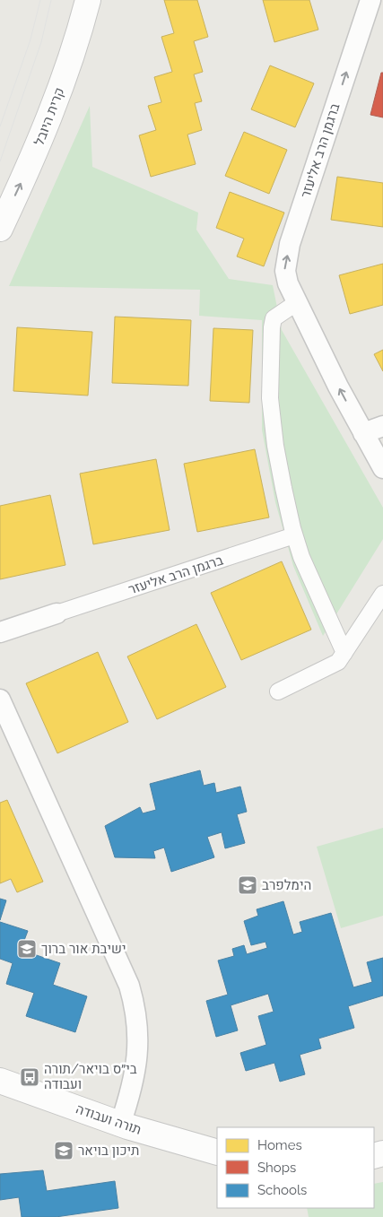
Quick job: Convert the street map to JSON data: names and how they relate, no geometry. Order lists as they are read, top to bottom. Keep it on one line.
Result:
{"streets":{"main road":["קרית היובל","תורה ועבודה"],"street":["ברגמן הרב אליעזר"]},"one_way":["קרית היובל"],"places":{"school or university":["הימלפרב","ישיבת אור ברוך","תיכון בויאר"],"bus stop":["בי״ס בויאר/תורה ועבודה"]},"legend":["Homes","Shops","Schools"]}
